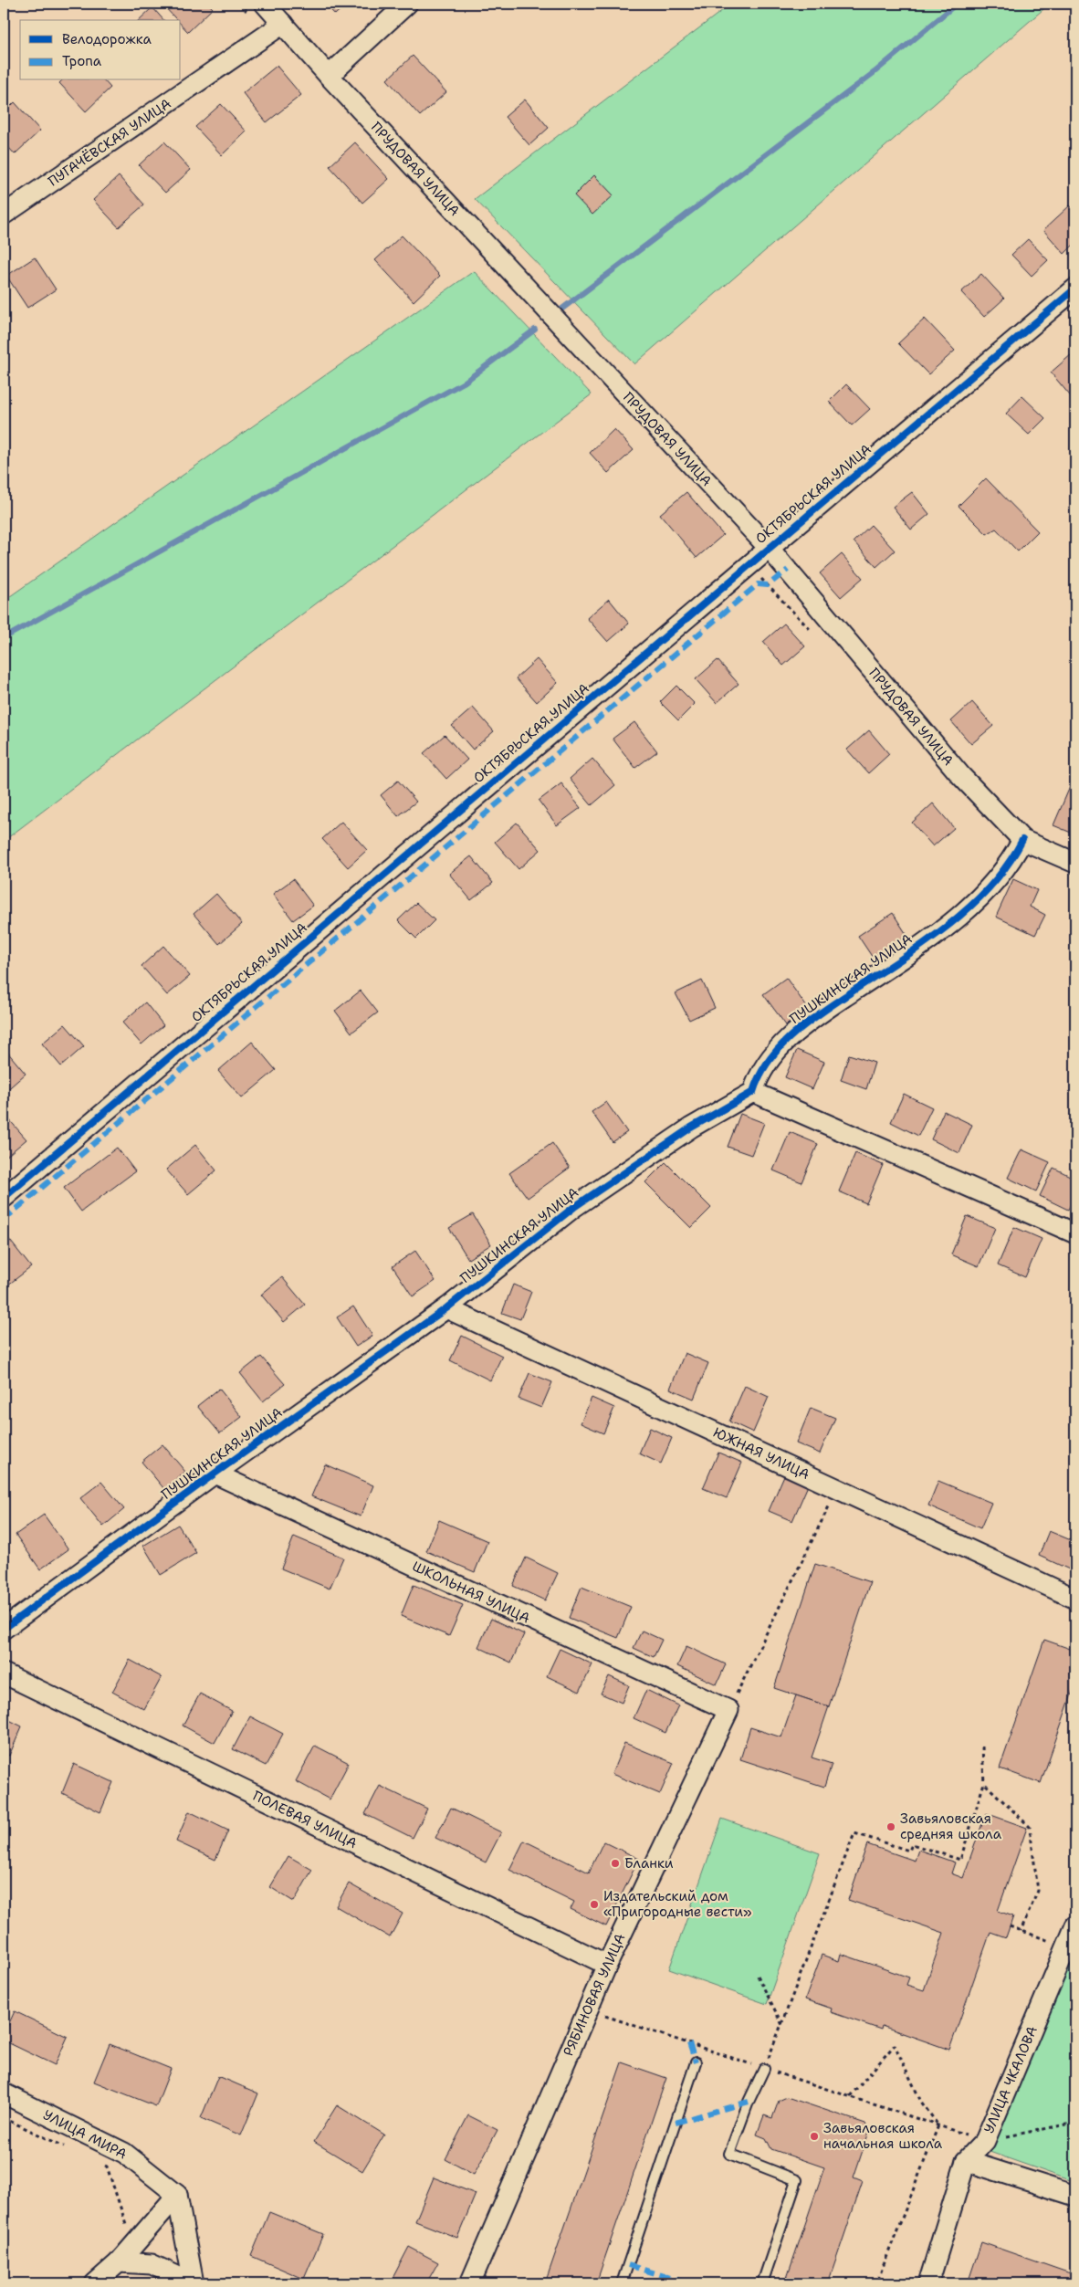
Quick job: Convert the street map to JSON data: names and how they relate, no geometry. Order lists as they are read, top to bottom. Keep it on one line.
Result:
{"streets":{"street":["ПУГАЧЁВСКАЯ УЛИЦА","ПРУДОВАЯ УЛИЦА","ОКТЯБРЬСКАЯ УЛИЦА","ПУШКИНСКАЯ УЛИЦА","ЮЖНАЯ УЛИЦА","ШКОЛЬНАЯ УЛИЦА","ПОЛЕВАЯ УЛИЦА","РЯБИНОВАЯ УЛИЦА","УЛИЦА ЧКАЛОВА","УЛИЦА МИРА"]},"crossings":[["ПУГАЧЁВСКАЯ УЛИЦА","ПРУДОВАЯ УЛИЦА"],["ПРУДОВАЯ УЛИЦА","ОКТЯБРЬСКАЯ УЛИЦА"],["ПРУДОВАЯ УЛИЦА","ПУШКИНСКАЯ УЛИЦА"],["ПУШКИНСКАЯ УЛИЦА","ЮЖНАЯ УЛИЦА"],["ПУШКИНСКАЯ УЛИЦА","ШКОЛЬНАЯ УЛИЦА"],["ШКОЛЬНАЯ УЛИЦА","РЯБИНОВАЯ УЛИЦА"],["ПОЛЕВАЯ УЛИЦА","РЯБИНОВАЯ УЛИЦА"]],"places":["Завьяловская средняя школа","Бланки","Издательский дом «Пригородные вести»","Завьяловская начальная школа"],"legend":["Велодорожка","Тропа"]}
